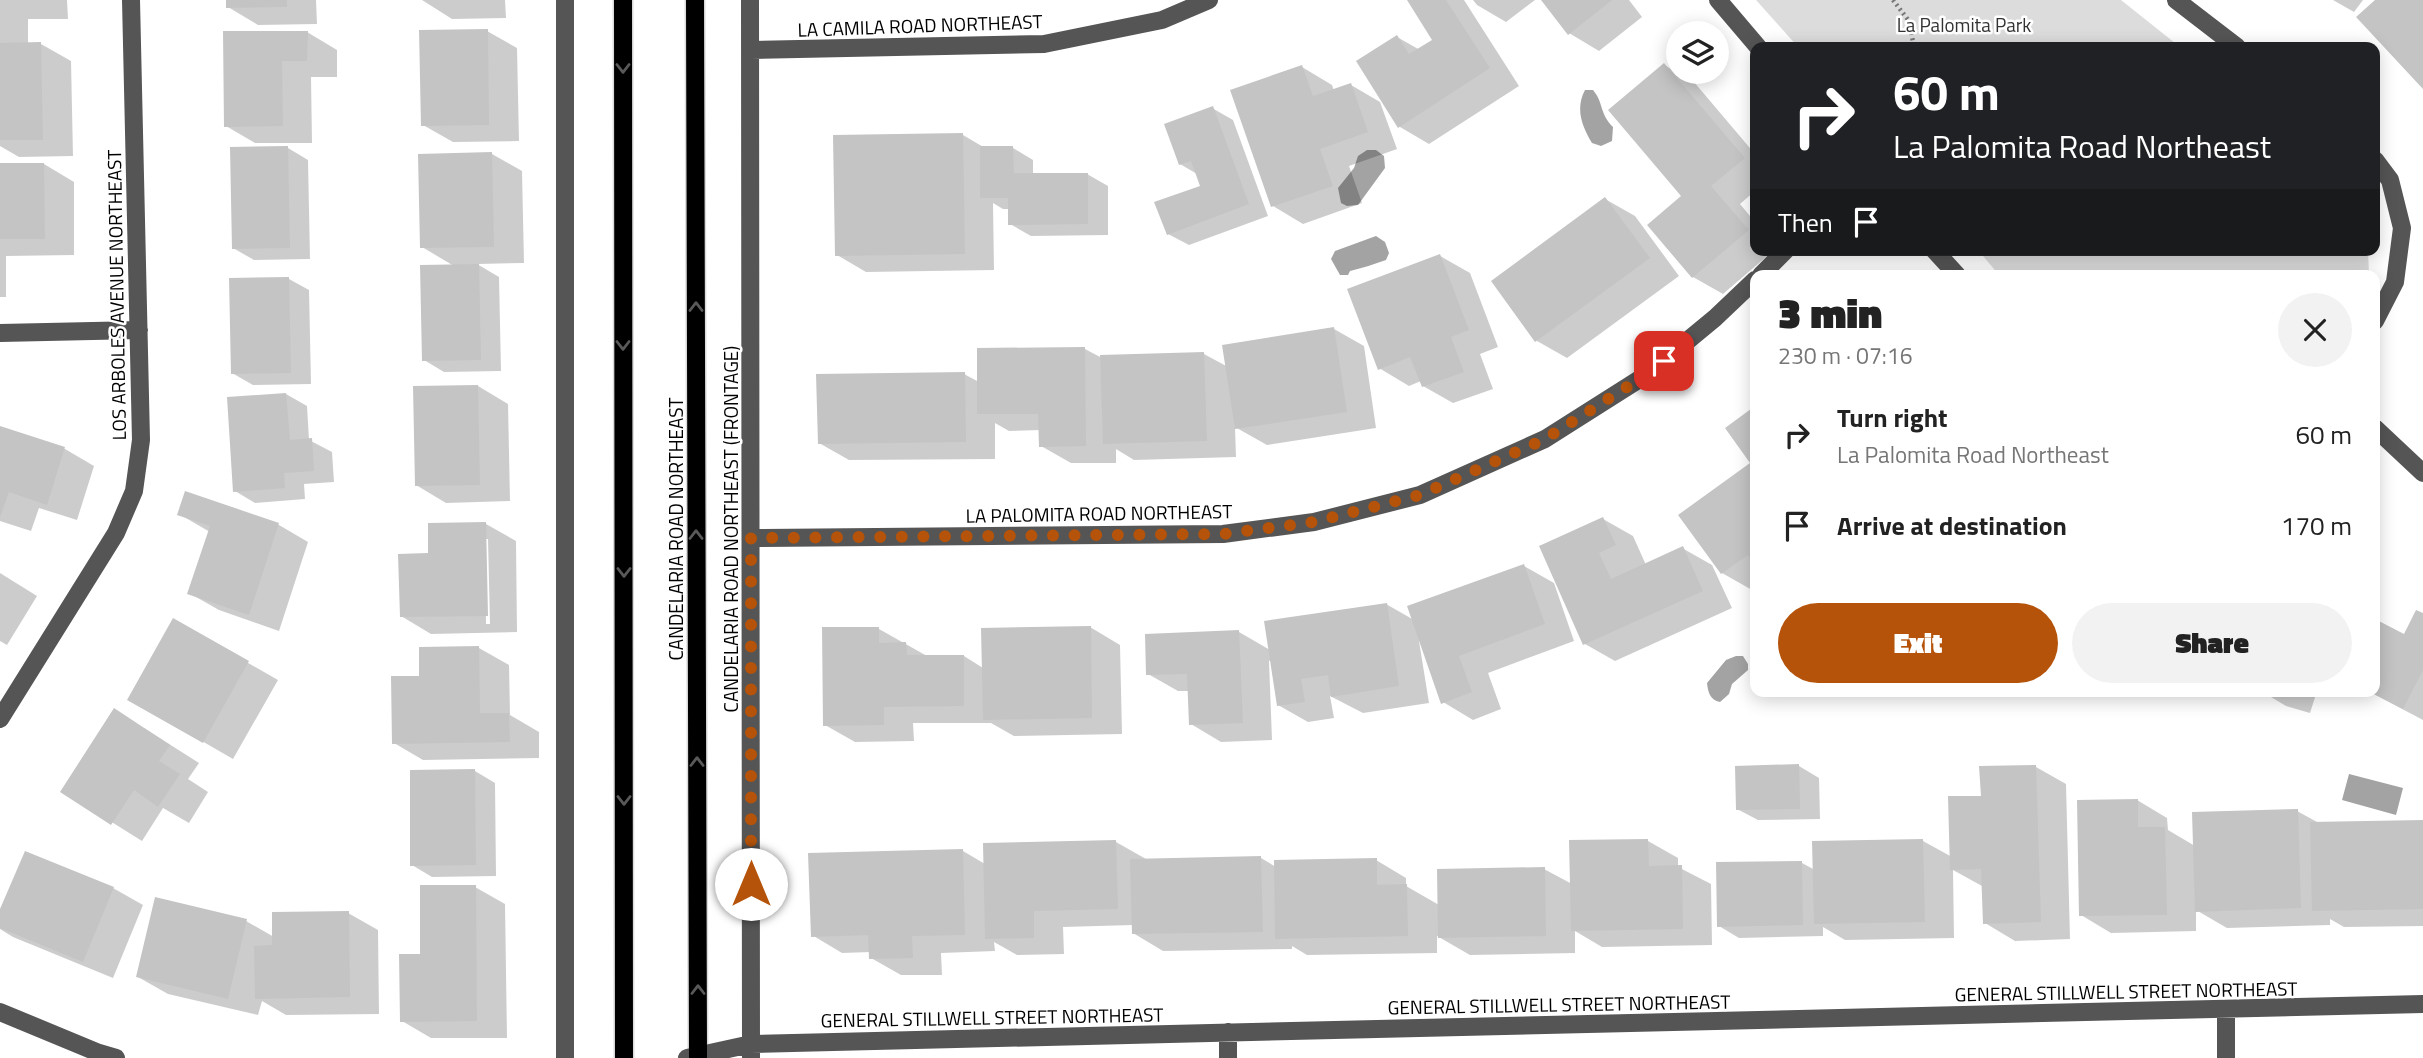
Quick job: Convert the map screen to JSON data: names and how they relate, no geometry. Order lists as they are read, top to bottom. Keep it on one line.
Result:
{"streets":{"main road":["CANDELARIA ROAD NORTHEAST"],"street":["LA CAMILA ROAD NORTHEAST","LOS ARBOLES AVENUE NORTHEAST","LA PALOMITA ROAD NORTHEAST","CANDELARIA ROAD NORTHEAST (FRONTAGE)","GENERAL STILLWELL STREET NORTHEAST"]},"crossings":[["LA CAMILA ROAD NORTHEAST","CANDELARIA ROAD NORTHEAST (FRONTAGE)"],["LA PALOMITA ROAD NORTHEAST","CANDELARIA ROAD NORTHEAST (FRONTAGE)"],["CANDELARIA ROAD NORTHEAST","GENERAL STILLWELL STREET NORTHEAST"],["CANDELARIA ROAD NORTHEAST (FRONTAGE)","GENERAL STILLWELL STREET NORTHEAST"]],"parks":["La Palomita Park"],"page":{"turn":["60 m","La Palomita Road Northeast"],"then":"Then","heading":["3 min","230 m · 07:16"],"list":[{"name":"Turn right","note":"La Palomita Road Northeast","value":"60 m"},{"name":"Arrive at destination","value":"170 m"}],"buttons":["Exit","Share"]}}
